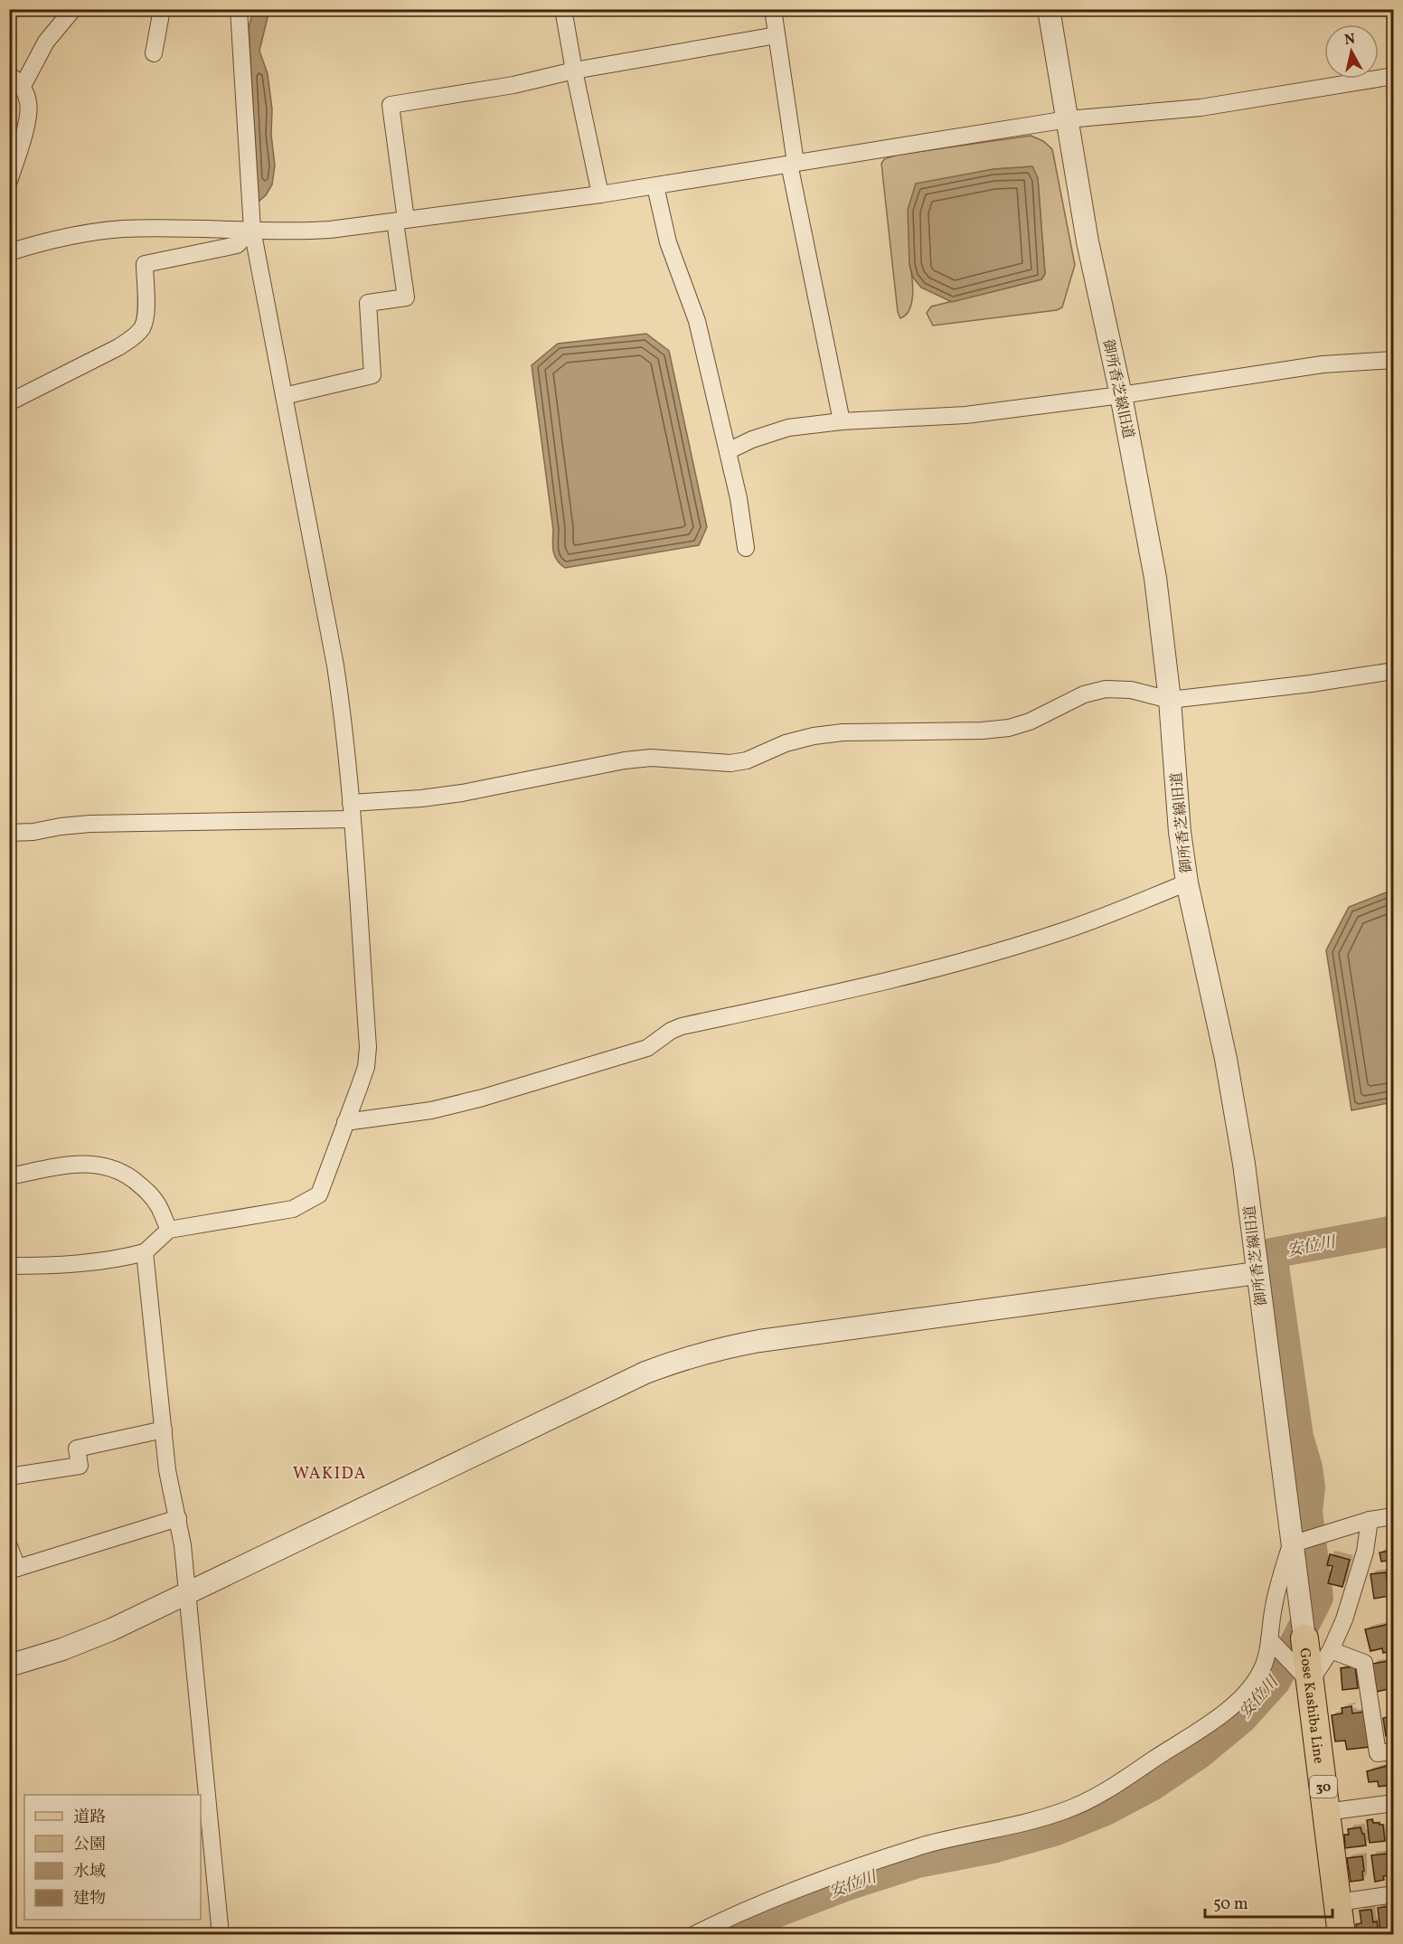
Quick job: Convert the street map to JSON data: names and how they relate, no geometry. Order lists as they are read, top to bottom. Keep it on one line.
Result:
{"streets":{"main road":["Gose Kashiba Line","30"],"street":["御所香芝線旧道"]},"crossings":[["御所香芝線旧道","Gose Kashiba Line"]],"districts":["WAKIDA"],"water":["安位川"],"legend":["道路","公園","水域","建物"],"scale_bar":"50 m","north":"top"}
